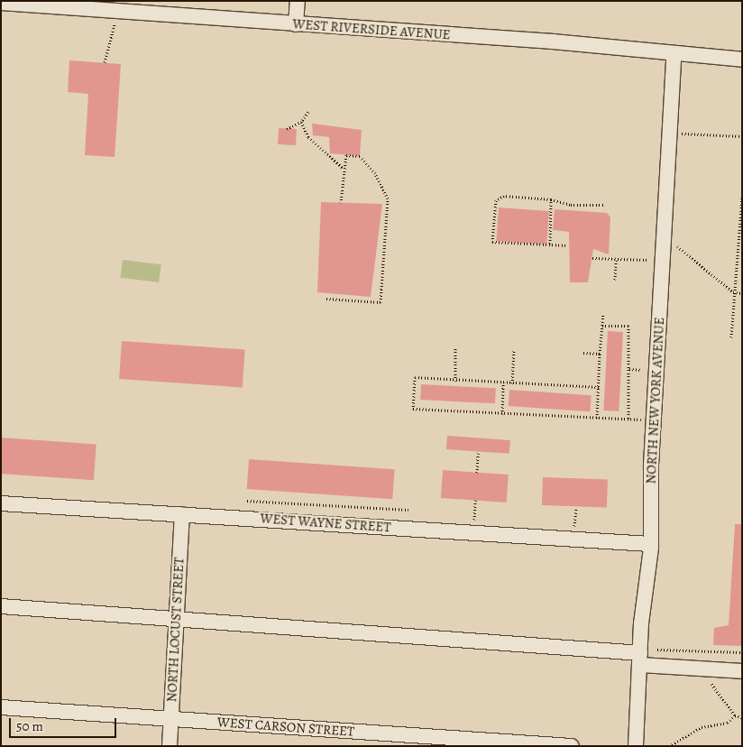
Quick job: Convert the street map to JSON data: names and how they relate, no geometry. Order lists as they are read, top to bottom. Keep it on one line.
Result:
{"streets":{"street":["WEST RIVERSIDE AVENUE","NORTH NEW YORK AVENUE","WEST WAYNE STREET","NORTH LOCUST STREET","WEST CARSON STREET"]},"crossings":[["WEST RIVERSIDE AVENUE","NORTH NEW YORK AVENUE"],["NORTH NEW YORK AVENUE","WEST WAYNE STREET"],["WEST WAYNE STREET","NORTH LOCUST STREET"],["NORTH LOCUST STREET","WEST CARSON STREET"]],"scale_bar":"50 m"}
